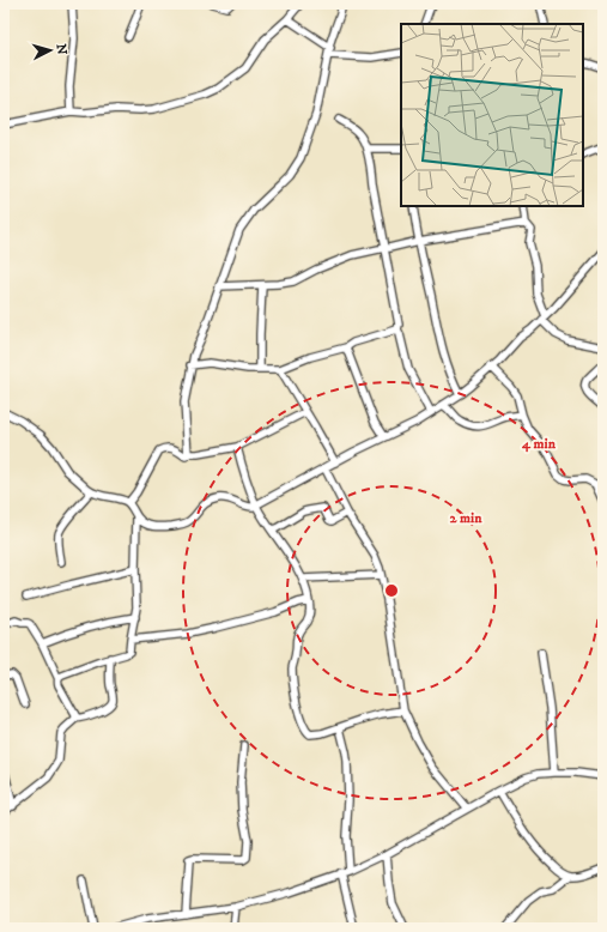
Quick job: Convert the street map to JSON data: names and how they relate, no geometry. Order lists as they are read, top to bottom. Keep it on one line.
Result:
{"north":"right","rings":["4 min","2 min"]}
